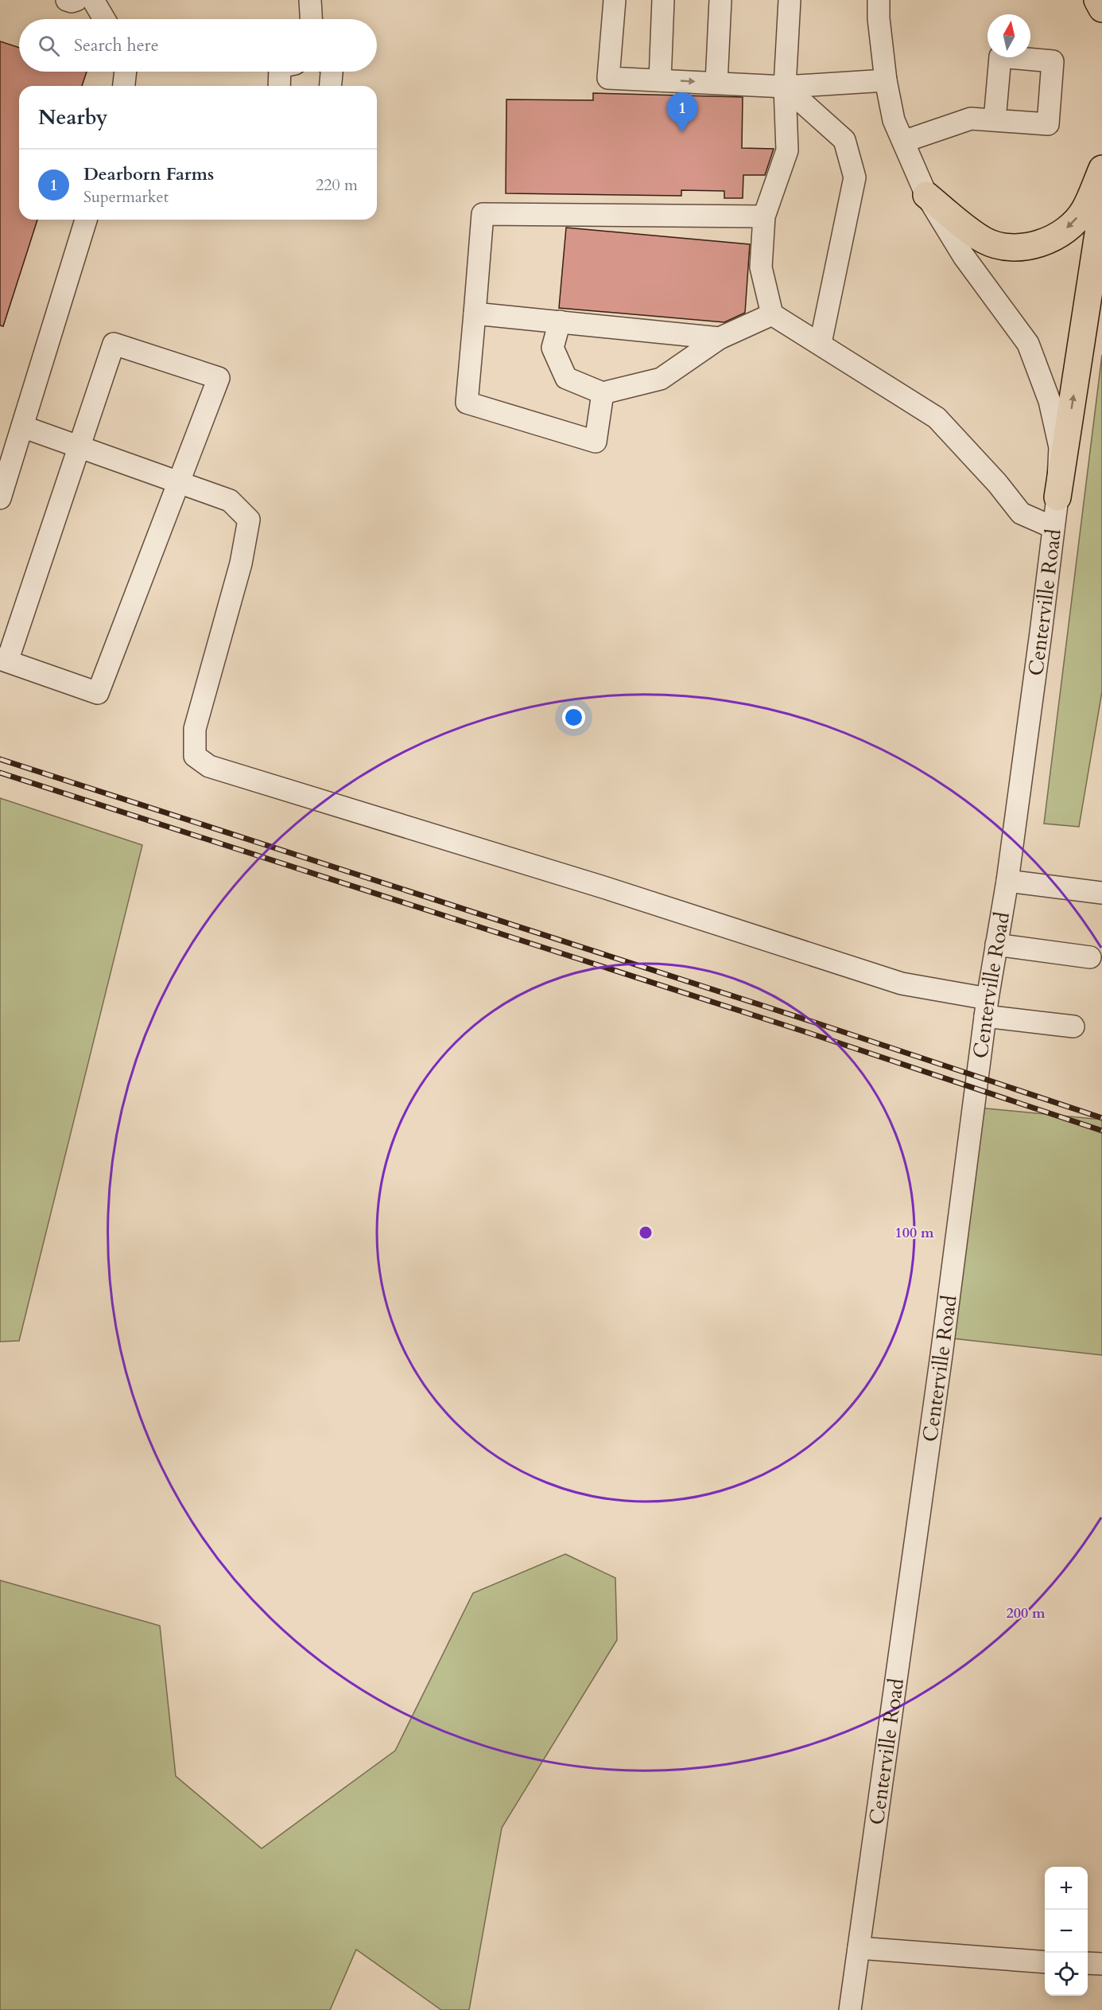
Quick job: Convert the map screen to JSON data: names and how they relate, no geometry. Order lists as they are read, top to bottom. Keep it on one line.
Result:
{"streets":{"street":["Centerville Road"]},"north":"top","page":{"search":"Search here","heading":"Nearby","pins":"1","list":[{"mark":"1","name":"Dearborn Farms","note":"Supermarket","value":"220 m"}],"map_buttons":["+","−"]},"rings":["100 m","200 m"]}
